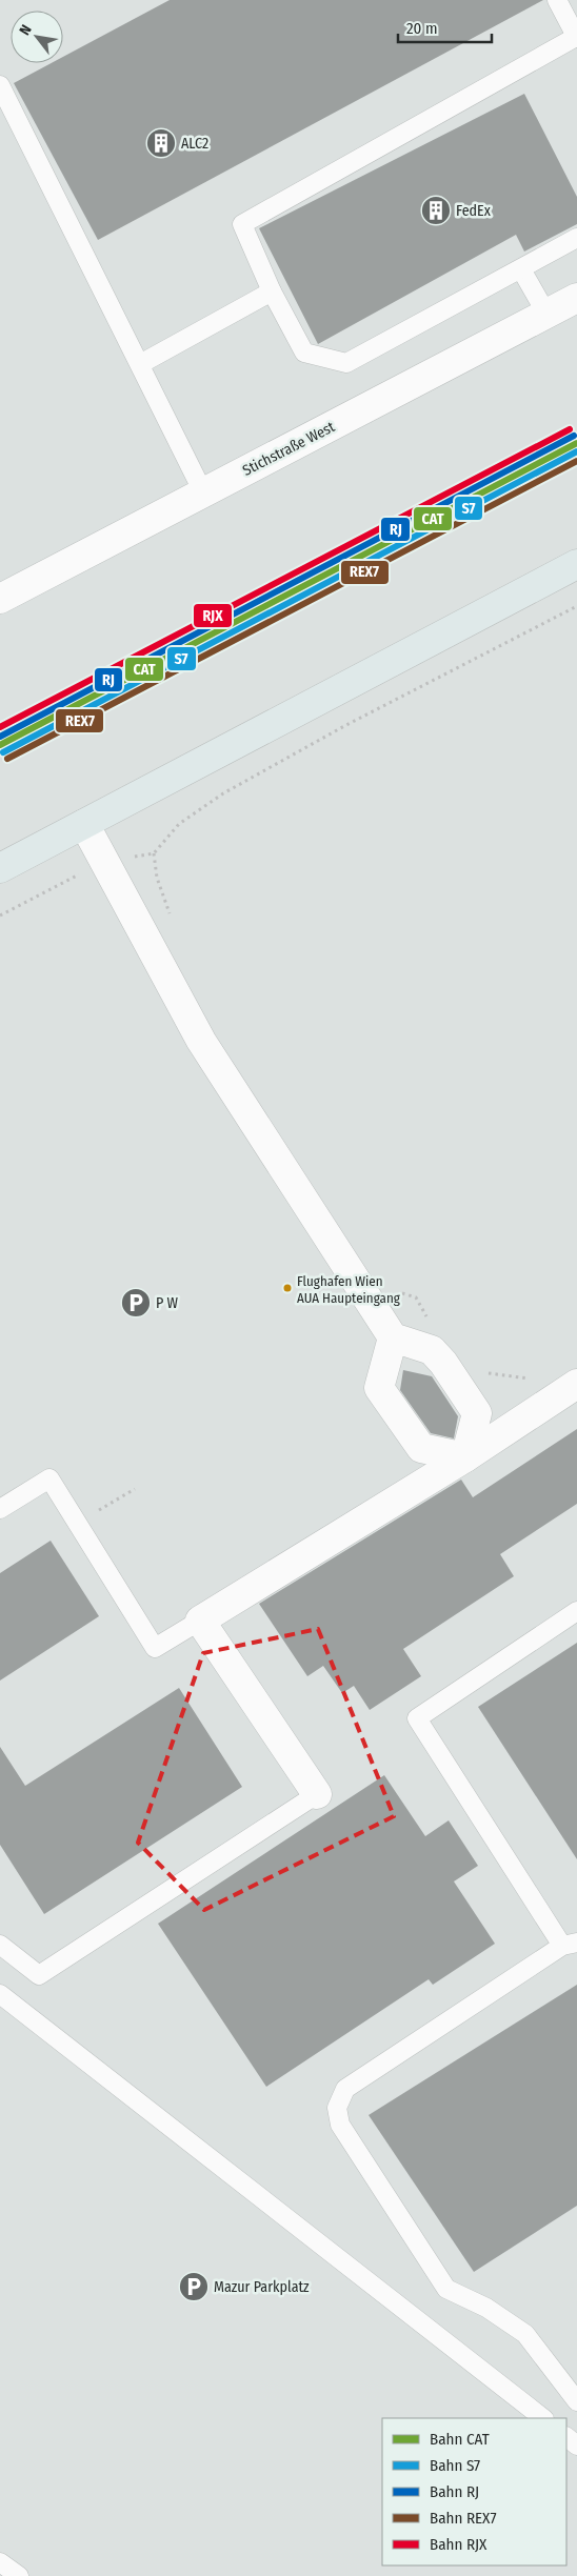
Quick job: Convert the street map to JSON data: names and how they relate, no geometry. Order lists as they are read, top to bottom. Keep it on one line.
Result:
{"streets":{"street":["Stichstraße West"]},"places":{"building":["ALC2","FedEx"],"other":["Flughafen Wien AUA Haupteingang"],"parking":["P W","Mazur Parkplatz"]},"lines":["rail line RJX","rail line RJ","rail line CAT","rail line S7","rail line REX7"],"legend":["Bahn CAT","Bahn S7","Bahn RJ","Bahn REX7","Bahn RJX"],"scale_bar":"20 m","north":"top left"}
